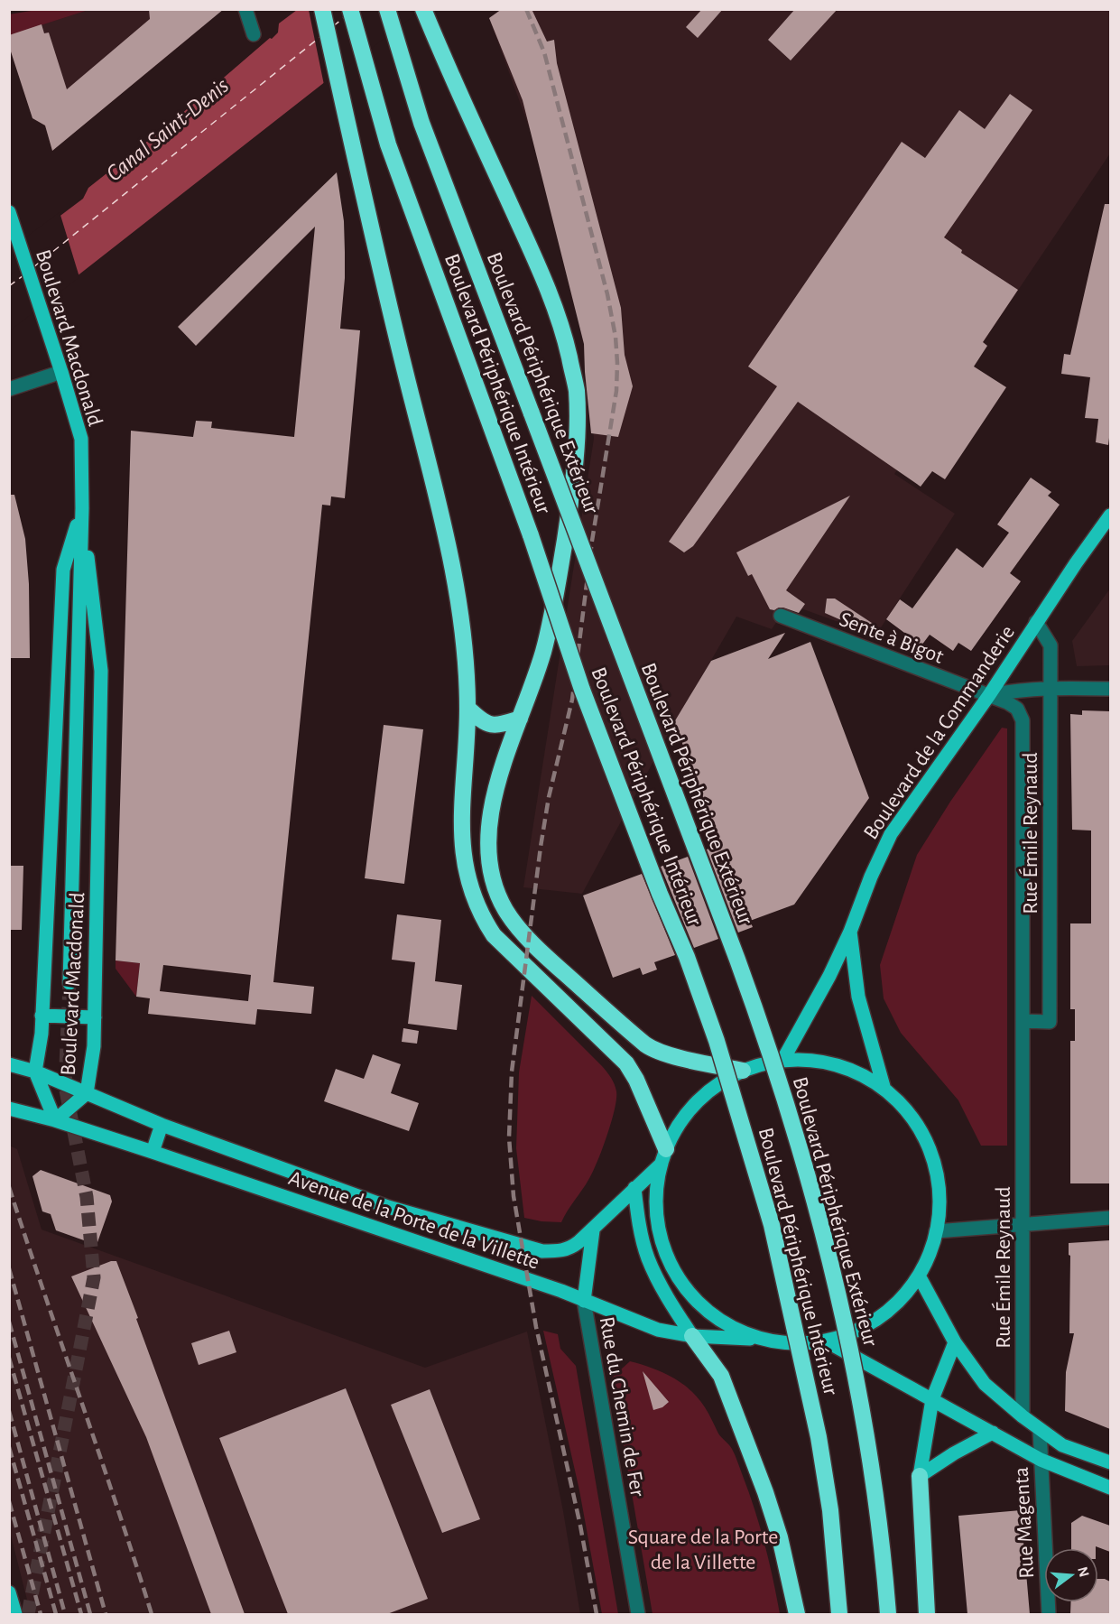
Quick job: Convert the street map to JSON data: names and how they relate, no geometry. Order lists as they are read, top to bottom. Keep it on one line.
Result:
{"streets":{"highway":["Boulevard Périphérique Extérieur","Boulevard Périphérique Intérieur"],"main road":["Boulevard Macdonald","Boulevard de la Commanderie","Avenue de la Porte de la Villette"],"street":["Sente à Bigot","Rue Émile Reynaud","Rue du Chemin de Fer","Rue Magenta"]},"crossings":[["Boulevard Macdonald","Avenue de la Porte de la Villette"],["Sente à Bigot","Boulevard de la Commanderie"],["Sente à Bigot","Rue Émile Reynaud"],["Boulevard de la Commanderie","Rue Émile Reynaud"],["Avenue de la Porte de la Villette","Rue du Chemin de Fer"]],"water":["Canal Saint-Denis"],"parks":["Square de la Porte de la Villette"],"north":"right"}
